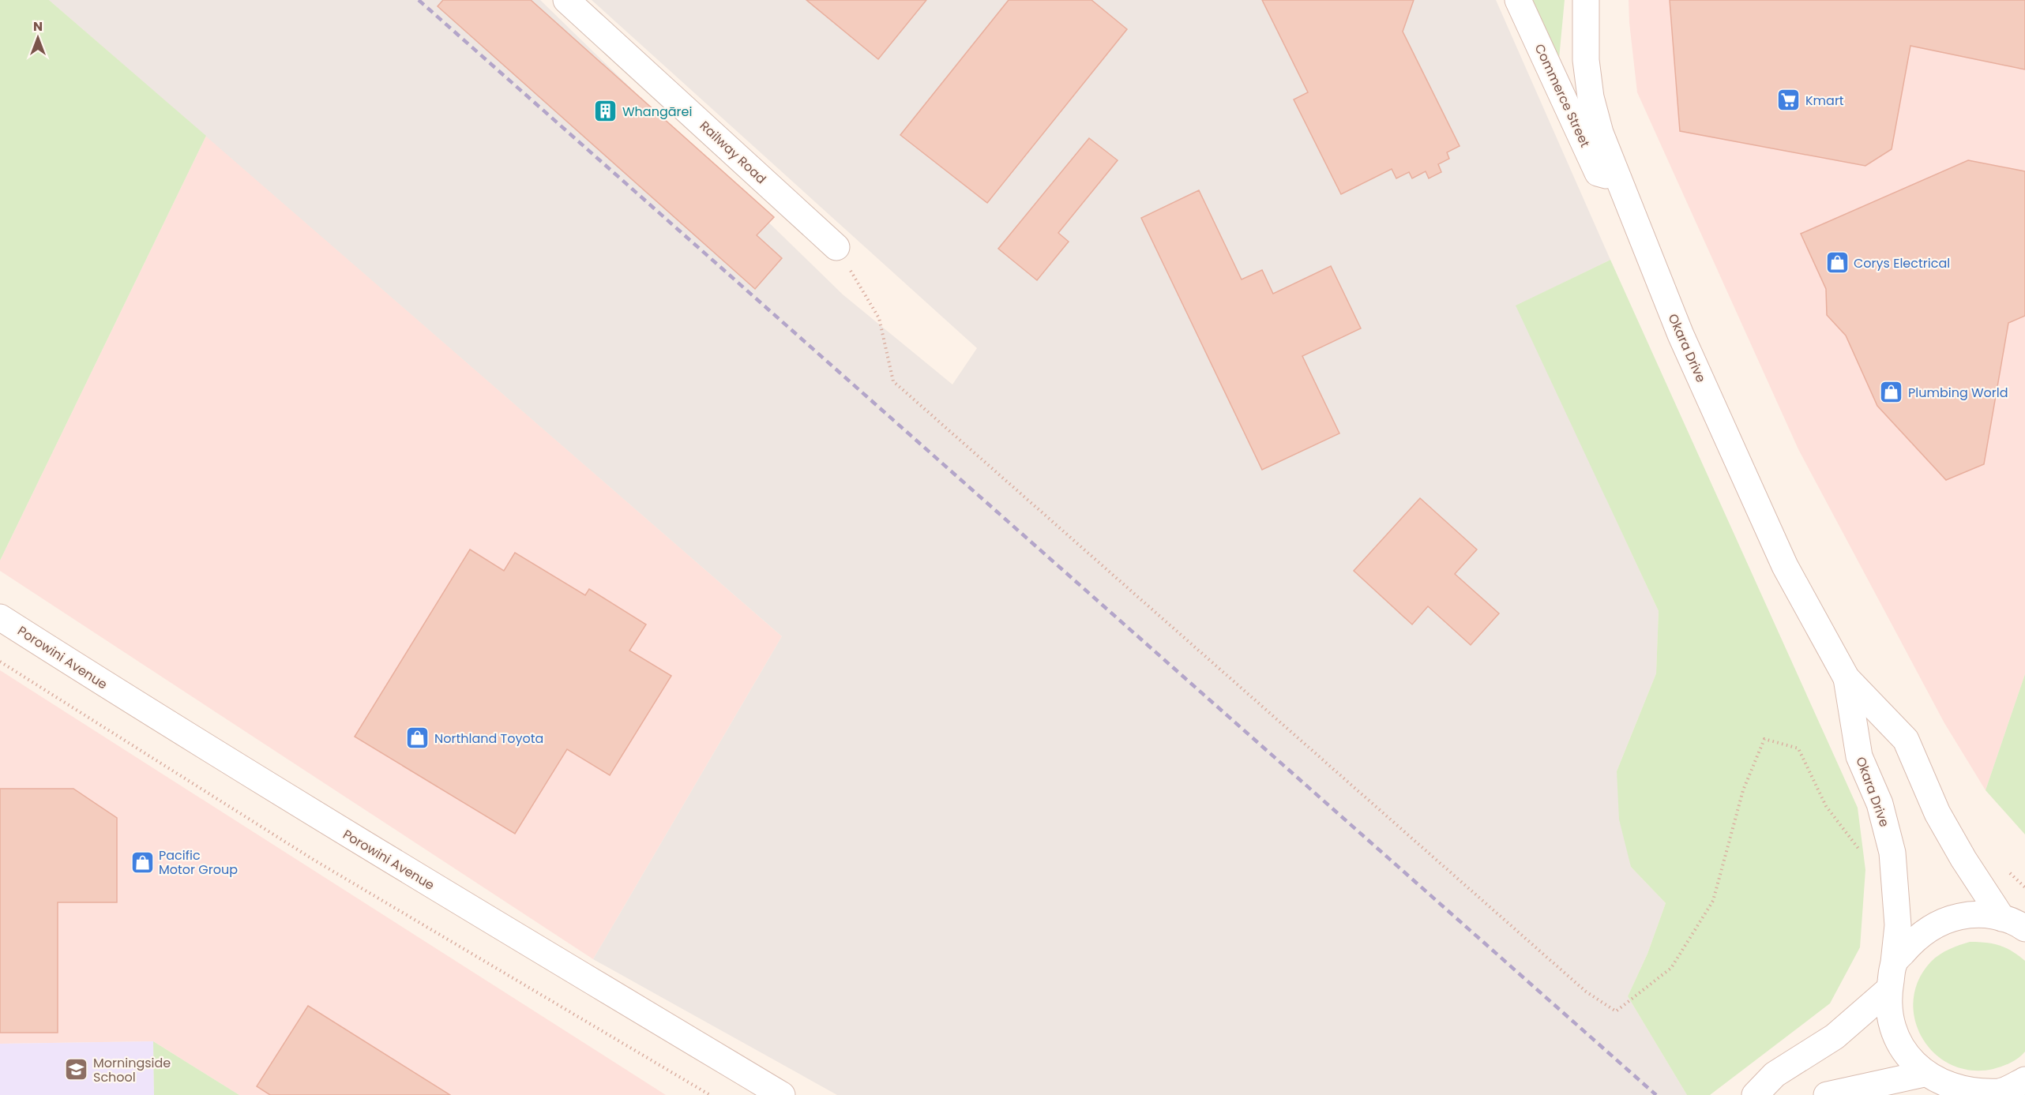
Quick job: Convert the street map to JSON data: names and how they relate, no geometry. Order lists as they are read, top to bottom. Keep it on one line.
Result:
{"streets":{"main road":["Commerce Street","Railway Road","Okara Drive","Porowini Avenue"]},"crossings":[["Commerce Street","Okara Drive"]],"places":{"supermarket":["Kmart"],"building":["Whangārei"],"shop":["Corys Electrical","Plumbing World","Northland Toyota","Pacific Motor Group"],"school or university":["Morningside School"]},"north":"top"}
